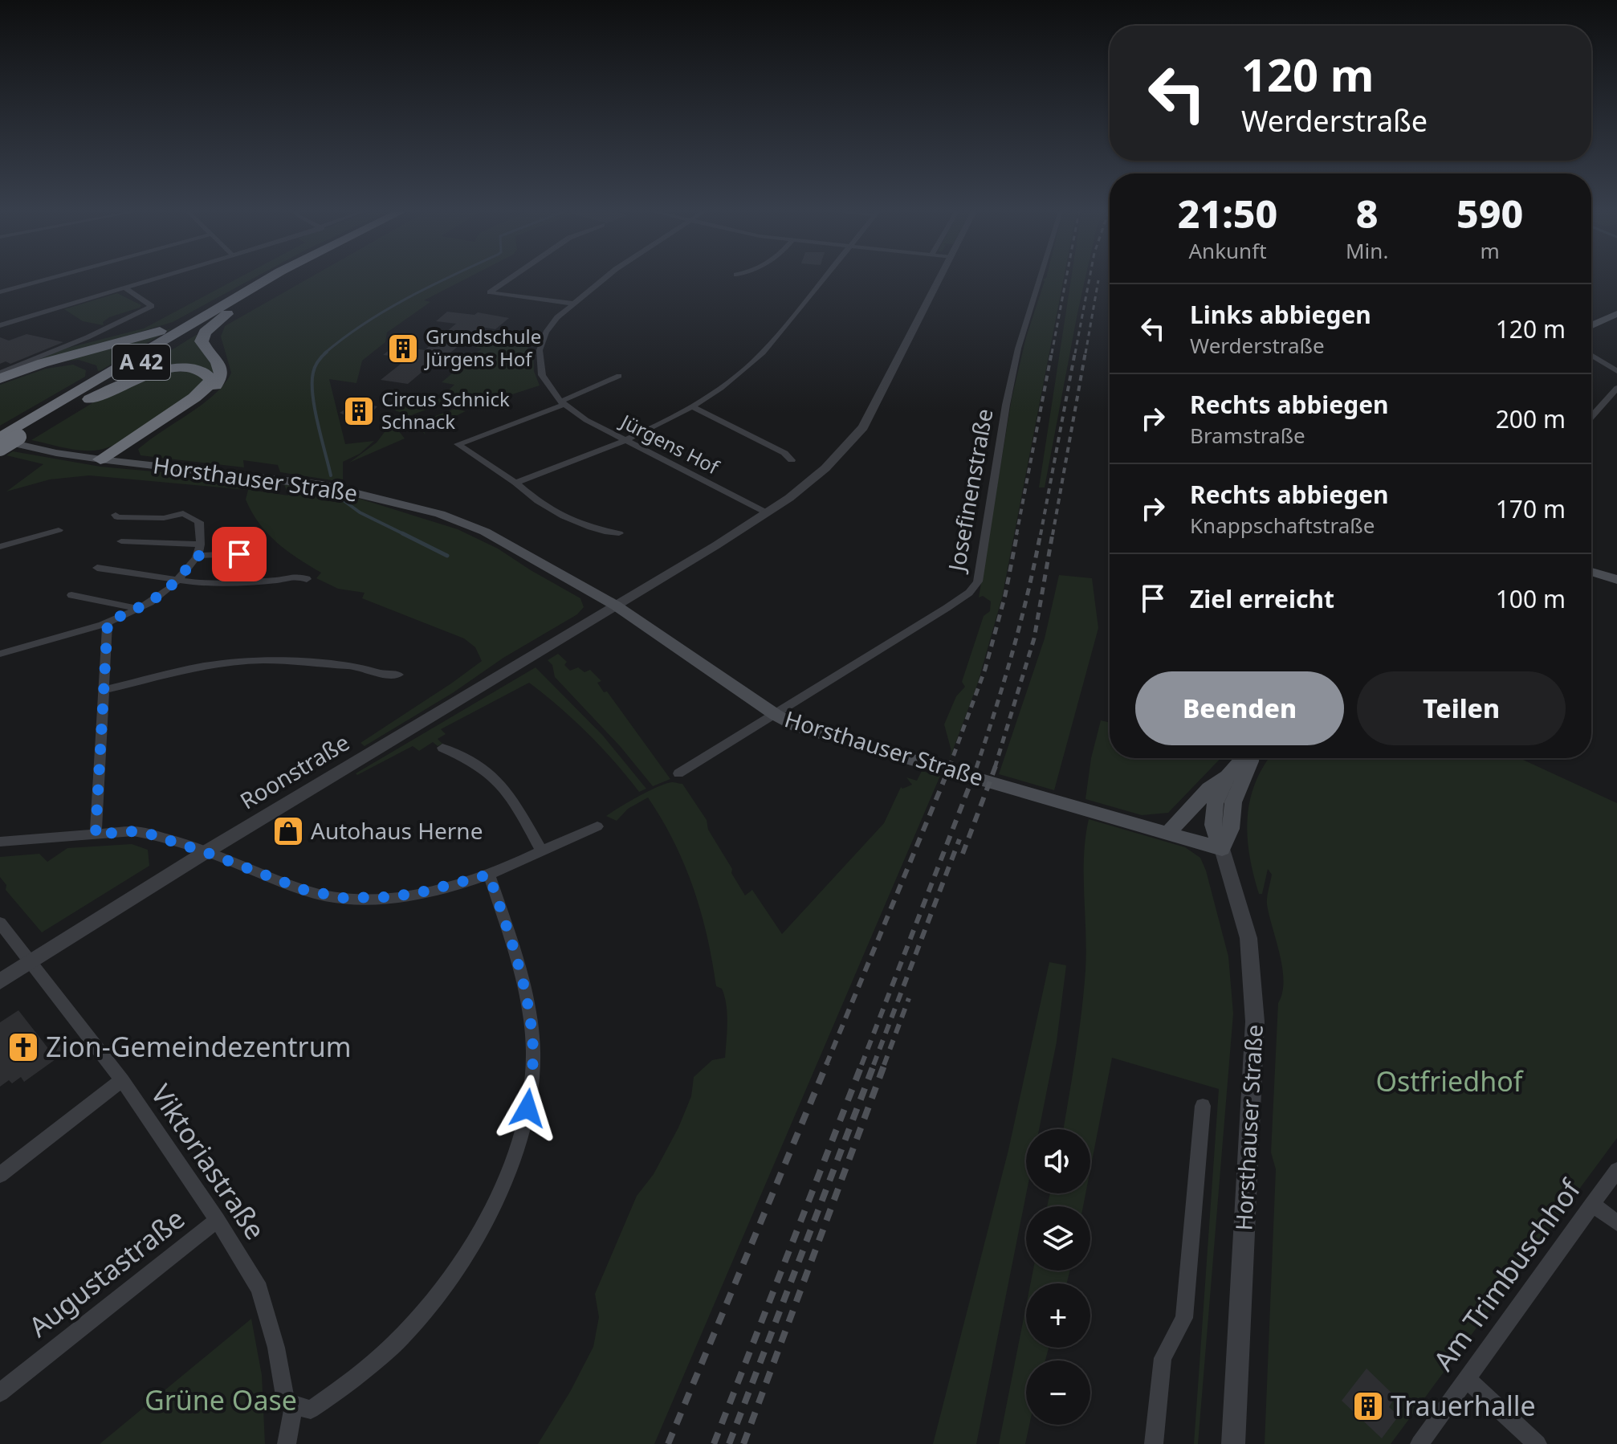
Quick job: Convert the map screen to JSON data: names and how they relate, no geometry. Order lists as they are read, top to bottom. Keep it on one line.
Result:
{"streets":{"highway":["A 42"],"main road":["Horsthauser Straße"],"street":["Jürgens Hof","Josefinenstraße","Roonstraße","Viktoriastraße","Augustastraße","Am Trimbuschhof"]},"crossings":[["A 42","Horsthauser Straße"],["Jürgens Hof","Roonstraße"],["Horsthauser Straße","Josefinenstraße"],["Horsthauser Straße","Roonstraße"],["Roonstraße","Viktoriastraße"],["Viktoriastraße","Augustastraße"]],"parks":["Ostfriedhof","Grüne Oase"],"places":{"building":["Grundschule Jürgens Hof","Circus Schnick Schnack","Trauerhalle"],"shop":["Autohaus Herne"],"church":["Zion-Gemeindezentrum"]},"page":{"turn":["120 m","Werderstraße"],"eta":["21:50","Ankunft","8","Min.","590","m"],"list":[{"name":"Links abbiegen","note":"Werderstraße","value":"120 m"},{"name":"Rechts abbiegen","note":"Bramstraße","value":"200 m"},{"name":"Rechts abbiegen","note":"Knappschaftstraße","value":"170 m"},{"name":"Ziel erreicht","value":"100 m"}],"buttons":["Beenden","Teilen"],"map_buttons":["+","−"]}}
